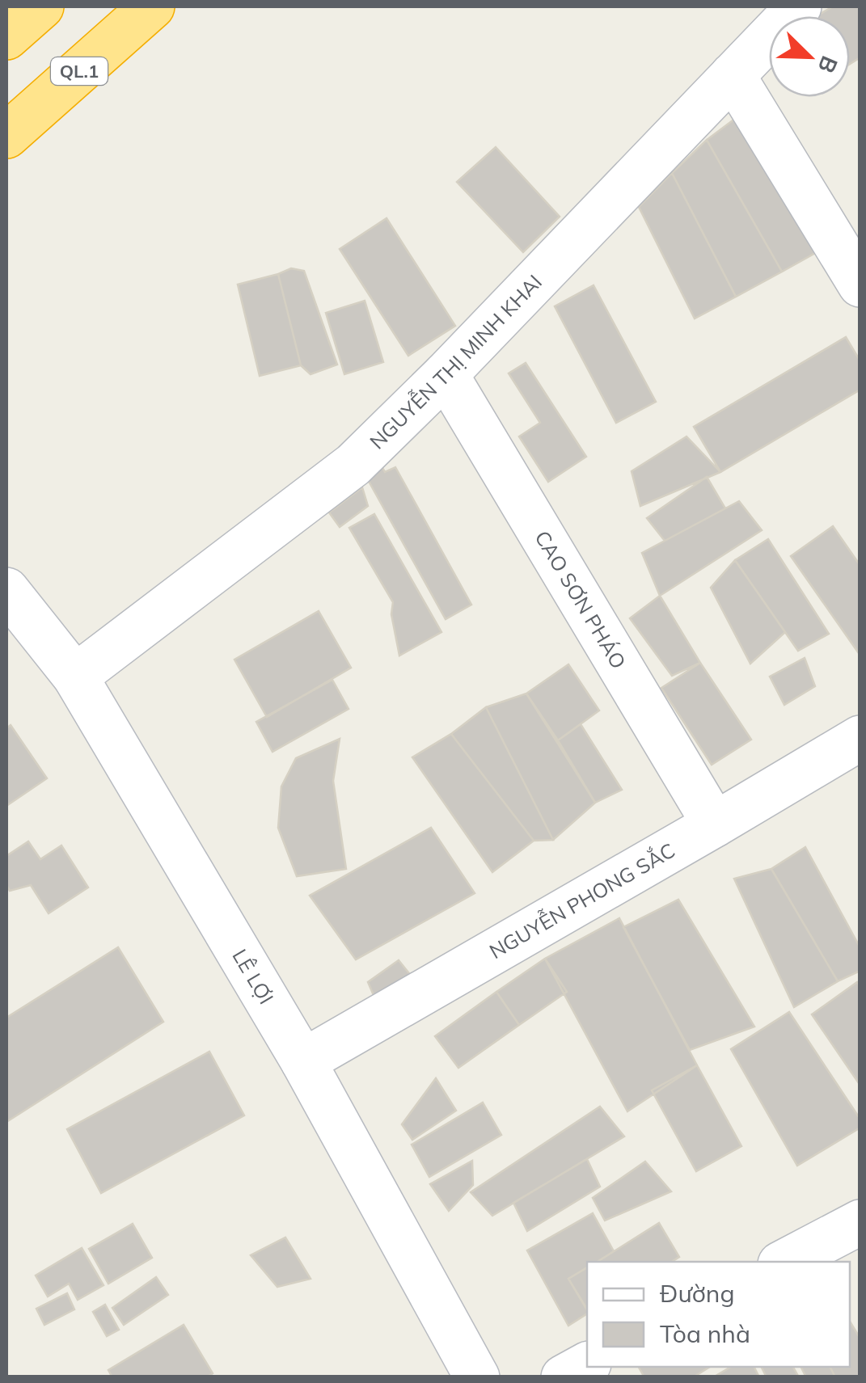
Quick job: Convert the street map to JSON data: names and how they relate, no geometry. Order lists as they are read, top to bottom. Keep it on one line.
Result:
{"streets":{"highway":["QL.1"],"street":["NGUYỄN THỊ MINH KHAI","CAO SƠN PHÁO","NGUYỄN PHONG SẮC","LÊ LỢI"]},"crossings":[["NGUYỄN THỊ MINH KHAI","CAO SƠN PHÁO"],["NGUYỄN THỊ MINH KHAI","LÊ LỢI"],["CAO SƠN PHÁO","NGUYỄN PHONG SẮC"],["NGUYỄN PHONG SẮC","LÊ LỢI"]],"legend":["Đường","Tòa nhà"],"north":"bottom right"}
